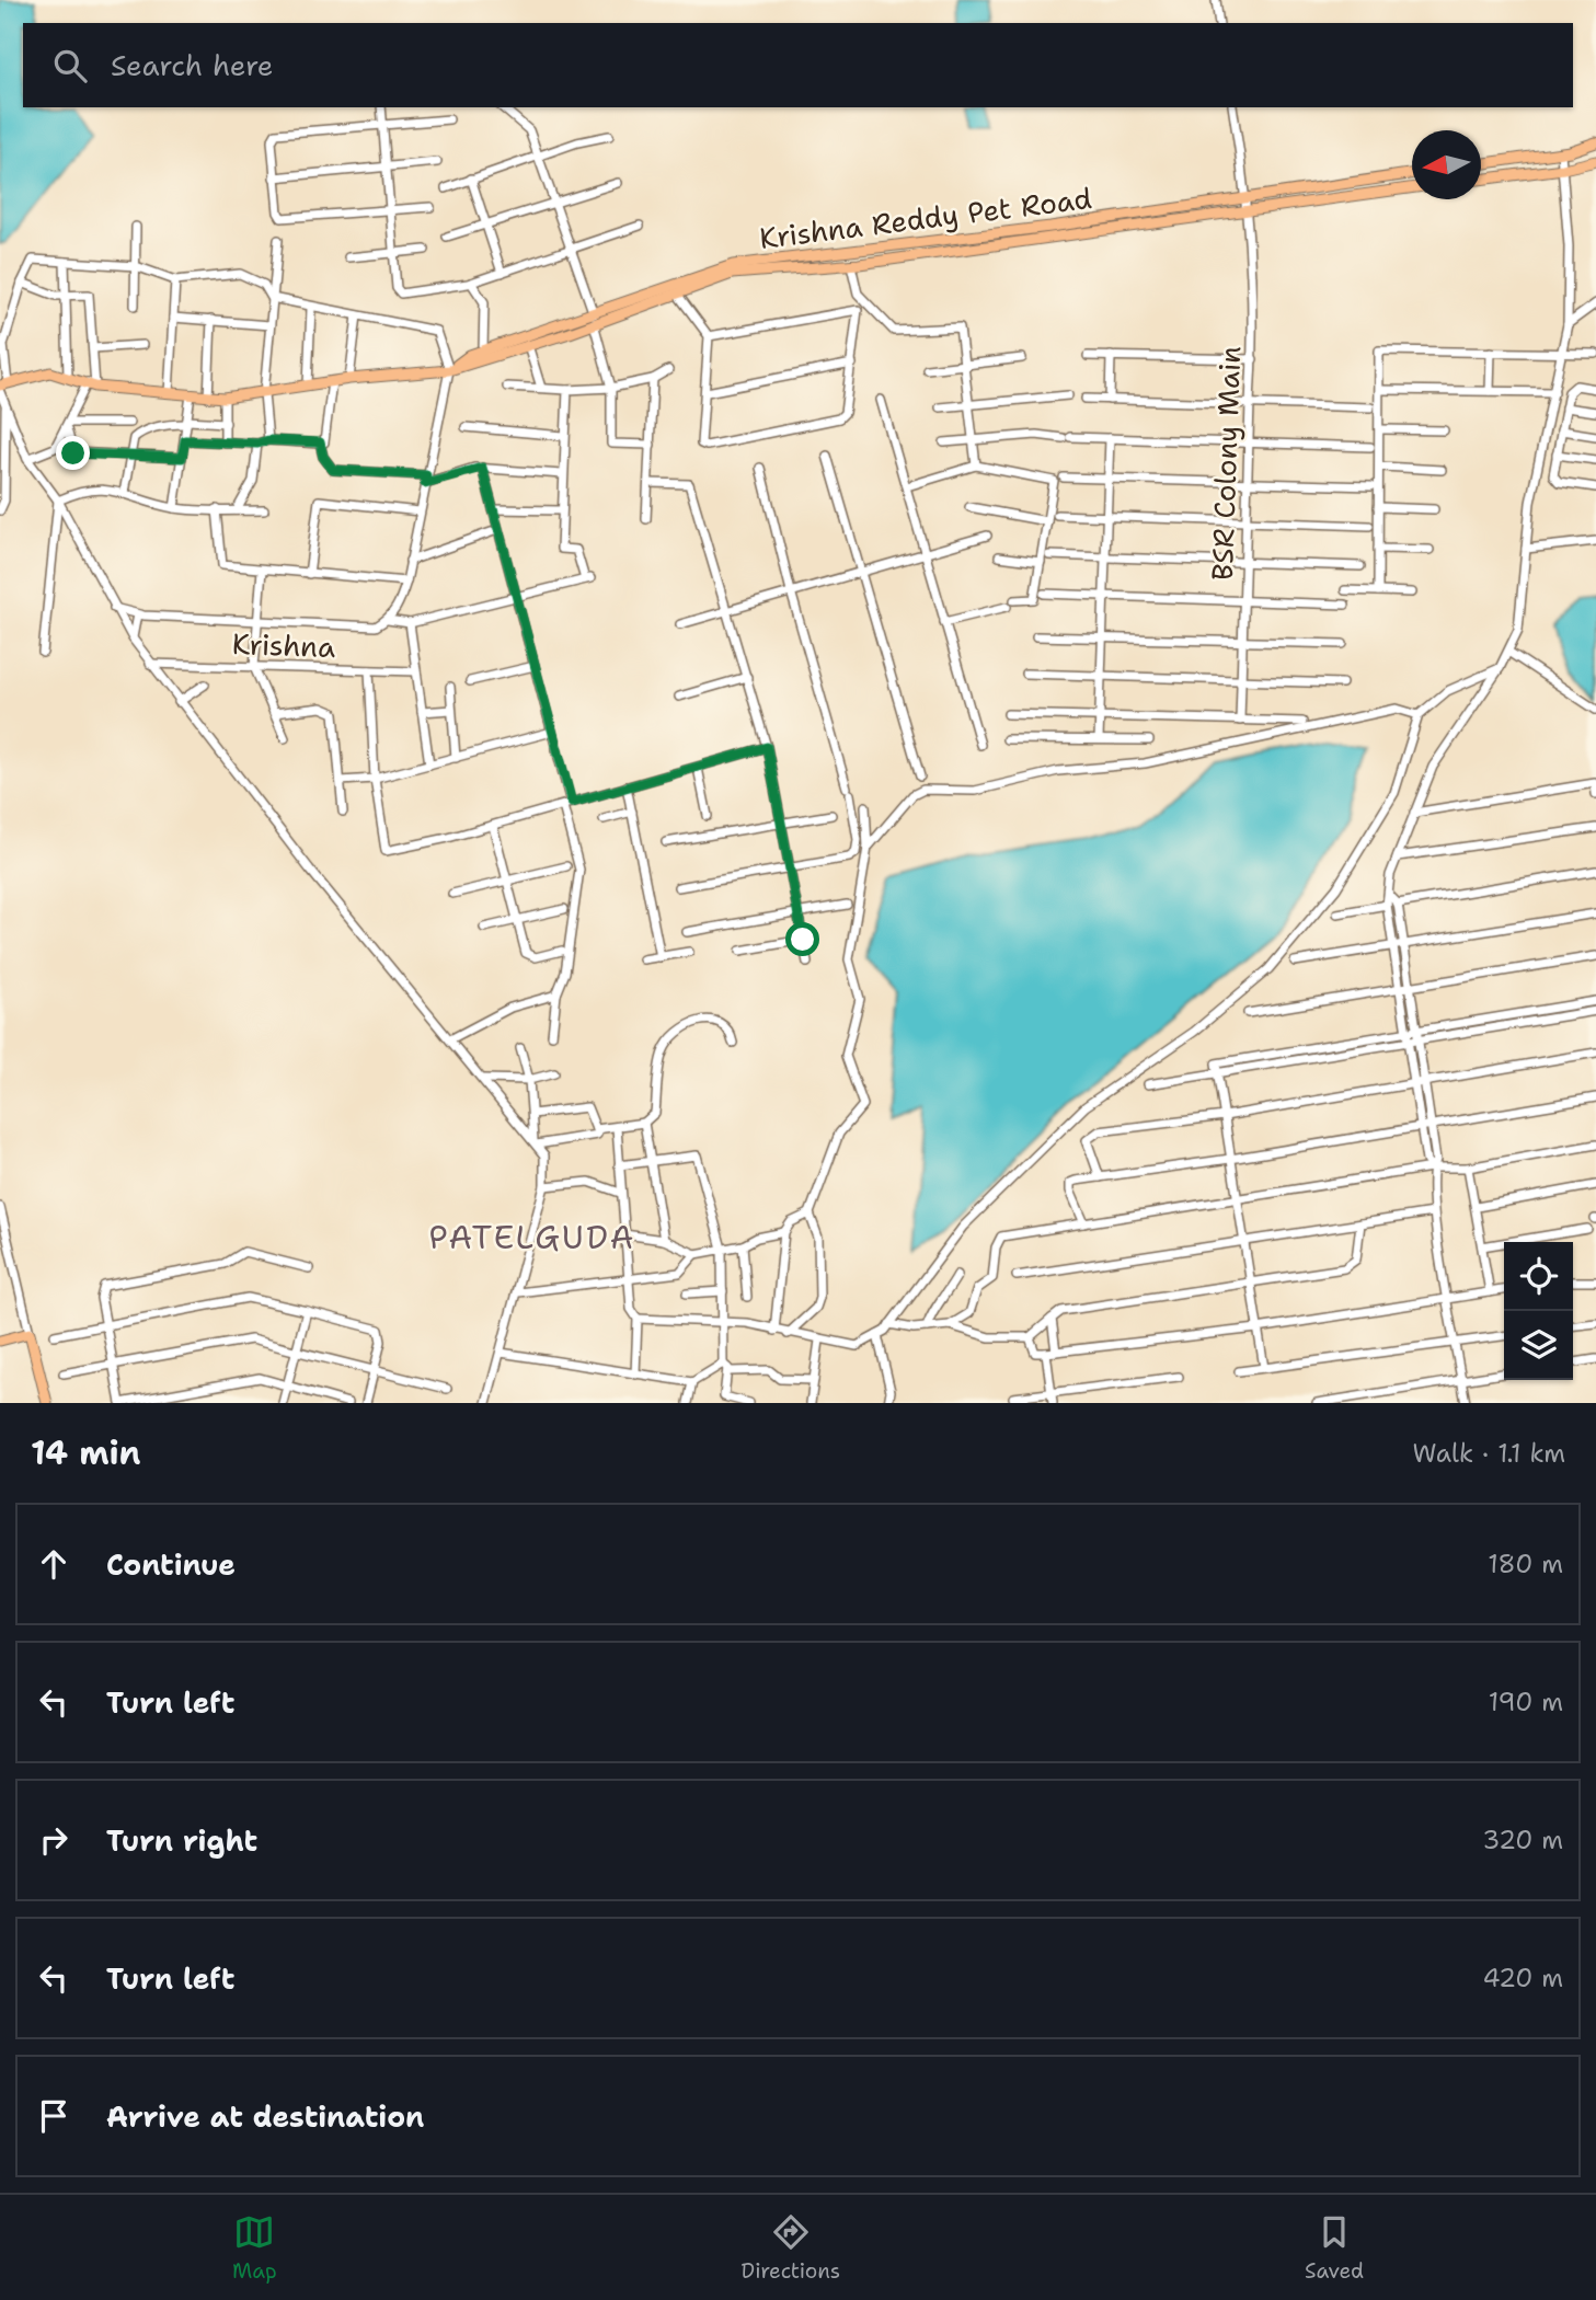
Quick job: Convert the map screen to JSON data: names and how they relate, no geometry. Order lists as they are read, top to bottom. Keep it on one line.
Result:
{"streets":{"main road":["Krishna Reddy Pet Road"],"street":["BSR Colony Main","Krishna"]},"crossings":[["Krishna Reddy Pet Road","BSR Colony Main"]],"districts":["PATELGUDA"],"north":"left","page":{"search":"Search here","heading":["14 min","Walk · 1.1 km"],"list":[["Continue","180 m"],["Turn left","190 m"],["Turn right","320 m"],["Turn left","420 m"],"Arrive at destination"],"nav":["Map","Directions","Saved"]}}
